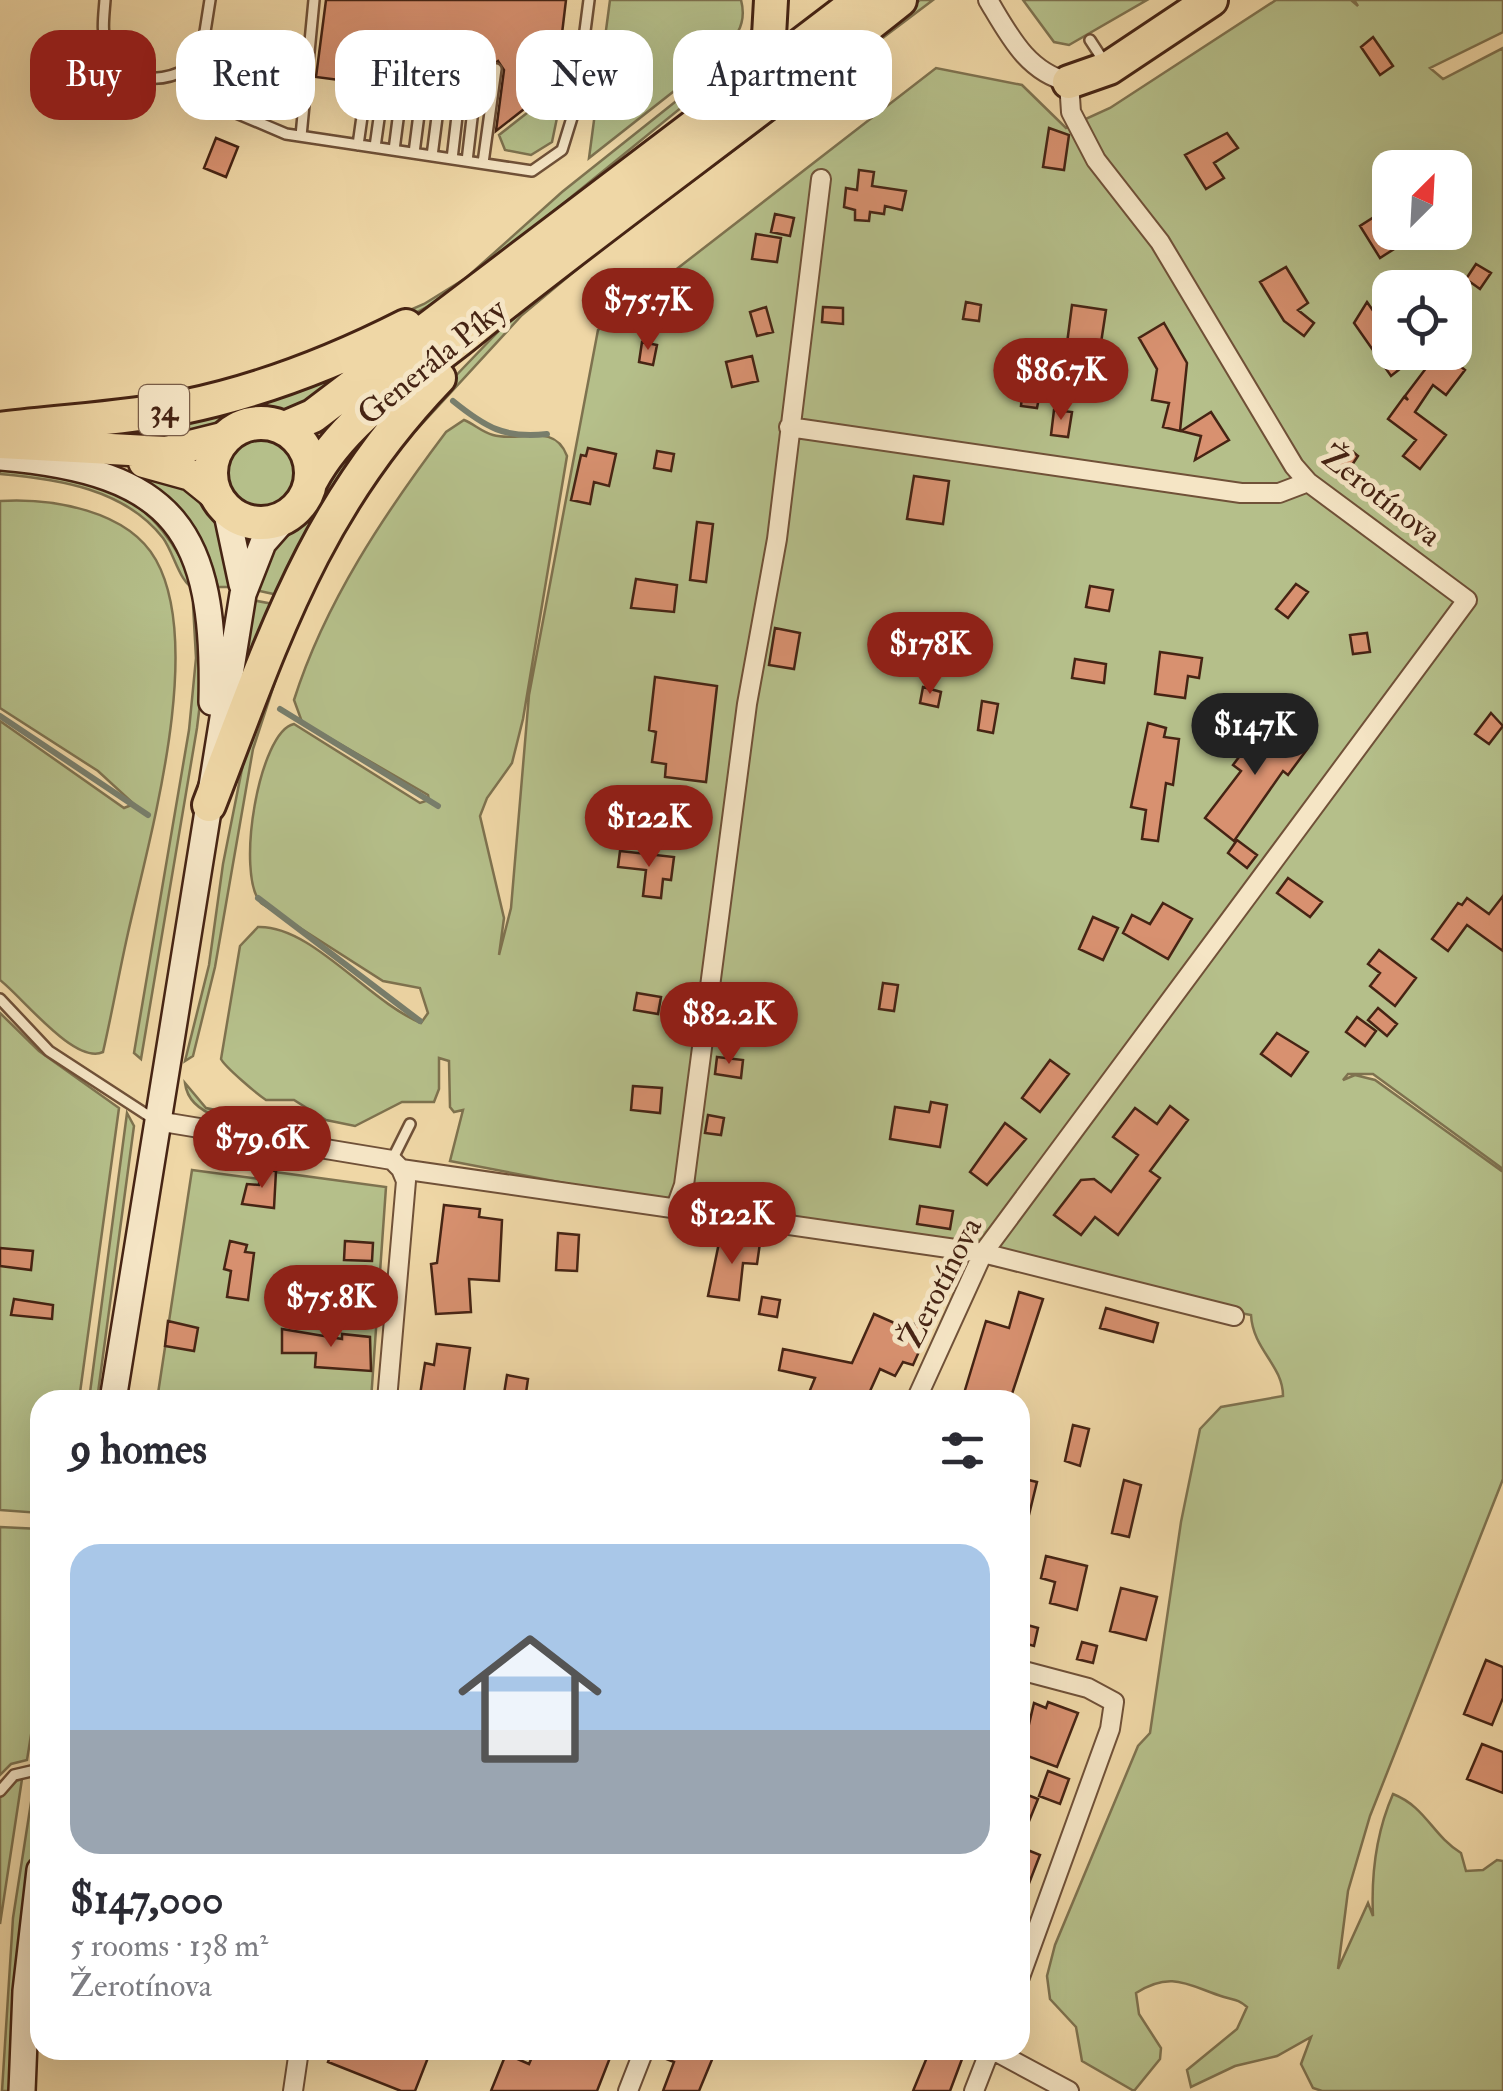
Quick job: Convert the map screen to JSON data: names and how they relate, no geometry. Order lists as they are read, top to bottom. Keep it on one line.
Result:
{"streets":{"highway":["Generála Píky","34"],"street":["Žerotínova"]},"crossings":[["Generála Píky","34"]],"north":"top right","page":{"chip":["Buy","Rent","Filters","New","Apartment"],"price":["$75.7K","$86.7K","$178K","$147K","$122K","$82.2K","$79.6K","$122K","$75.8K"],"heading":"9 homes","list":[{"name":"$147,000","note":"5 rooms · 138 m² · Žerotínova"}]}}
